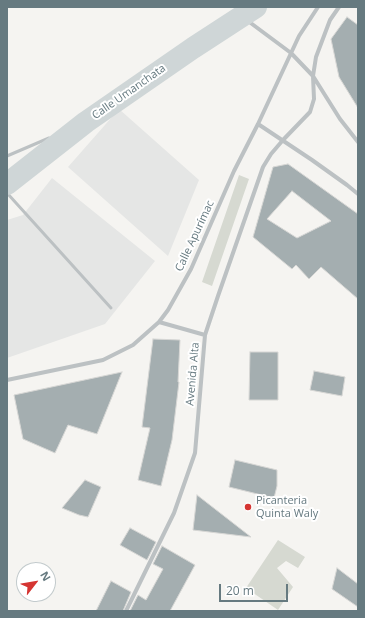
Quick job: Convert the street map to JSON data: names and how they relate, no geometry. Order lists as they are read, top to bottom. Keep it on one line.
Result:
{"streets":{"main road":["Calle Umanchata"],"street":["Calle Apurímac","Avenida Alta"]},"places":["Picanteria Quinta Waly"],"scale_bar":"20 m","north":"top right"}
